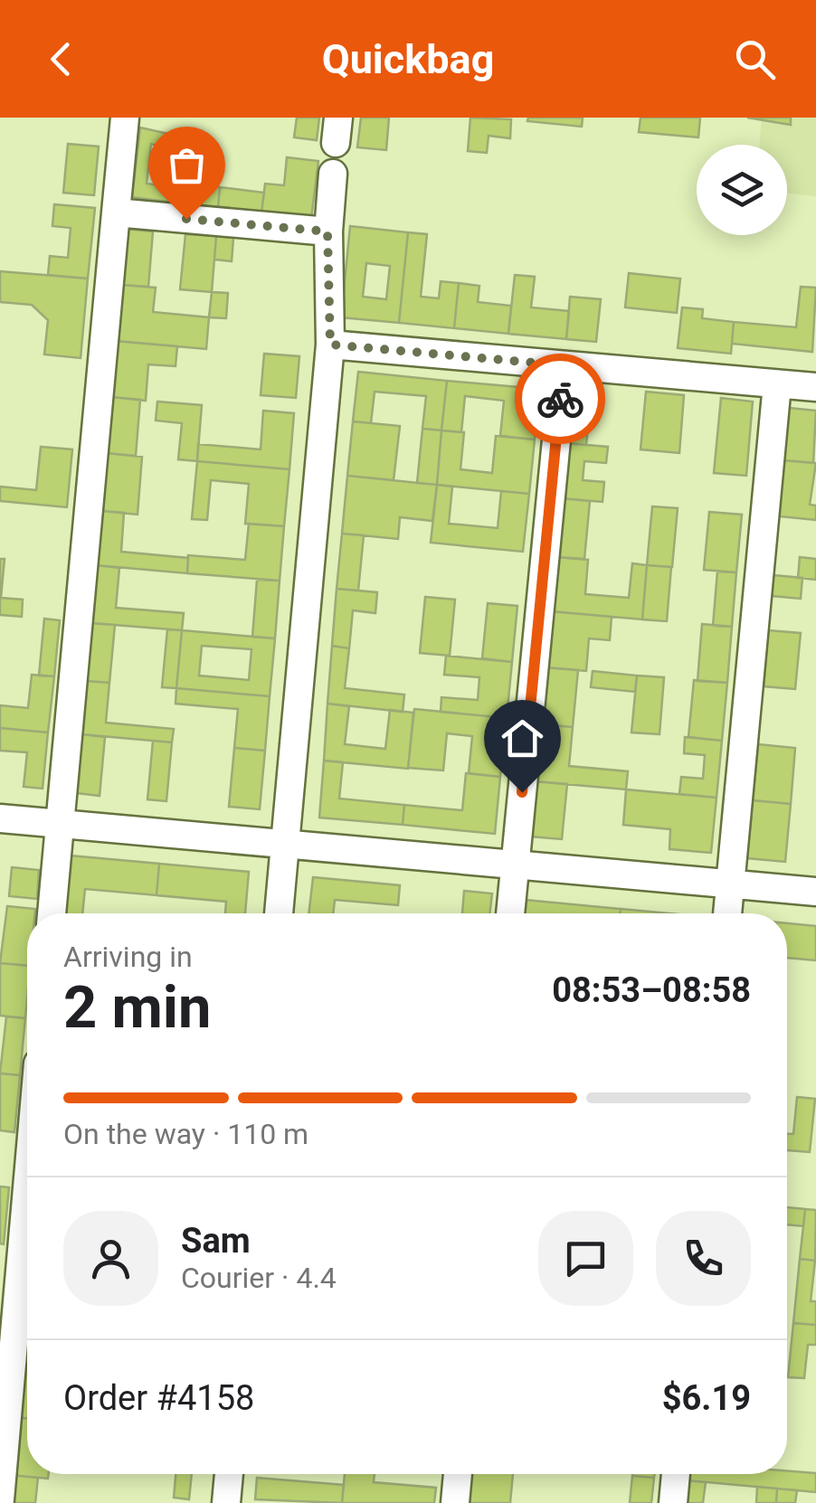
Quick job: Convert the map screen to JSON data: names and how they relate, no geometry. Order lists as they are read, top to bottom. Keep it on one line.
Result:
{"page":{"header":"Quickbag","heading":["2 min","Arriving in","08:53–08:58"],"panel":["Sam","Courier · 4.4","Order #4158","$6.19"],"bar":"On the way · 110 m"}}
